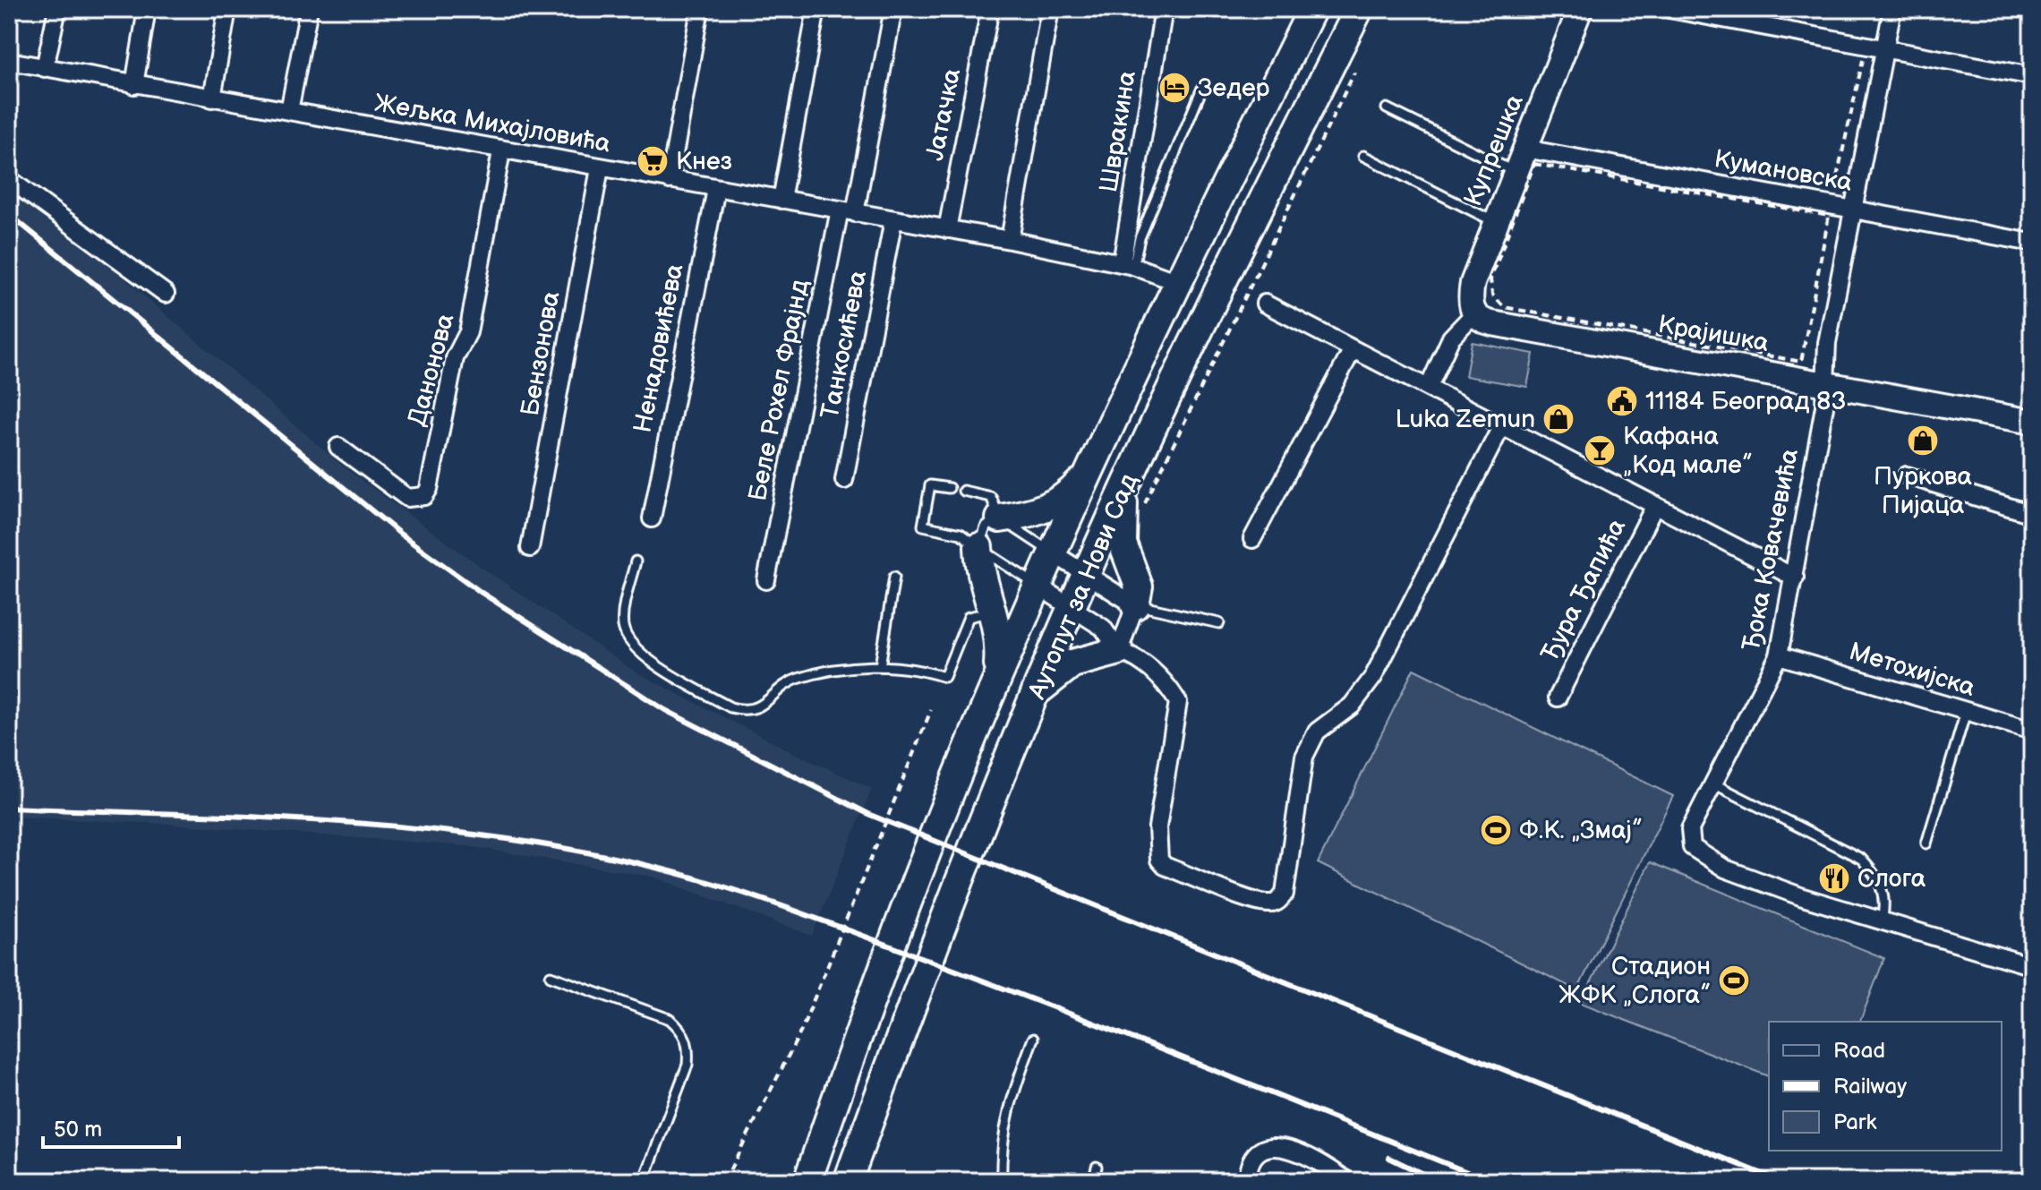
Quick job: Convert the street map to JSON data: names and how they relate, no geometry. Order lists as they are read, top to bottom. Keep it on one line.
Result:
{"streets":{"main road":["Купрешка","Крајишка","Аутопут за Нови Сад"],"street":["Јатачка","Жељка Михајловића","Швракина","Кумановска","Танкосићева","Ненадовићева","Бензонова","Данонова","Беле Рохел Фрајнд","Ђока Ковачевића","Ђура Ђапића","Метохијска"]},"crossings":[["Јатачка","Жељка Михајловића"],["Жељка Михајловића","Швракина"],["Жељка Михајловића","Танкосићева"],["Жељка Михајловића","Ненадовићева"],["Жељка Михајловића","Бензонова"],["Жељка Михајловића","Данонова"],["Жељка Михајловића","Беле Рохел Фрајнд"],["Жељка Михајловића","Аутопут за Нови Сад"],["Купрешка","Кумановска"],["Купрешка","Крајишка"],["Кумановска","Ђока Ковачевића"],["Крајишка","Ђока Ковачевића"],["Ђока Ковачевића","Метохијска"]],"places":{"hotel":["Зедер"],"supermarket":["Кнез"],"public building":["11184 Београд 83"],"shop":["Luka Zemun","Пуркова Пијаца"],"bar":["Кафана „Код мале”"],"sports":["Ф.К. „Змај”","Стадион ЖФК „Слога”"],"restaurant":["Слога"]},"legend":["Road","Railway","Park"],"scale_bar":"50 m"}
